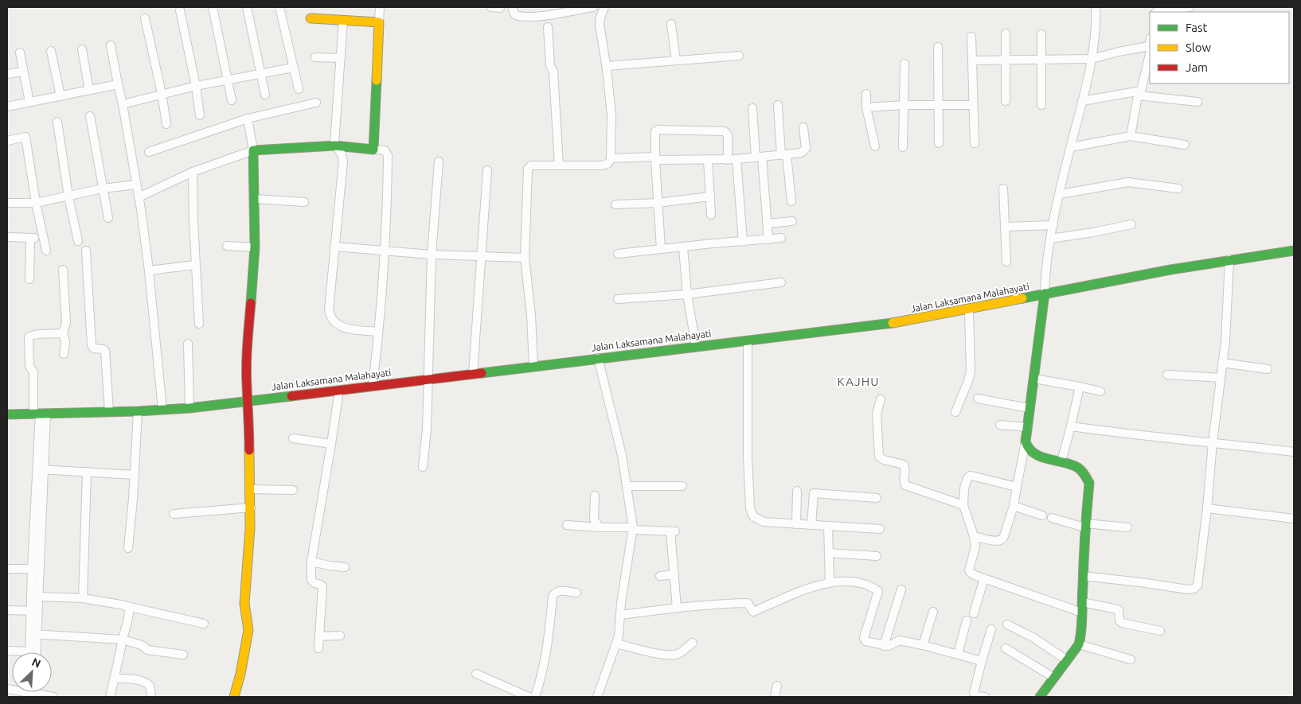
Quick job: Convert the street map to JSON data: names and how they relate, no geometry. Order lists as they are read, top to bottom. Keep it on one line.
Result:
{"streets":{"main road":["Jalan Laksamana Malahayati"]},"districts":["KAJHU"],"legend":["Fast","Slow","Jam"],"north":"top right"}
